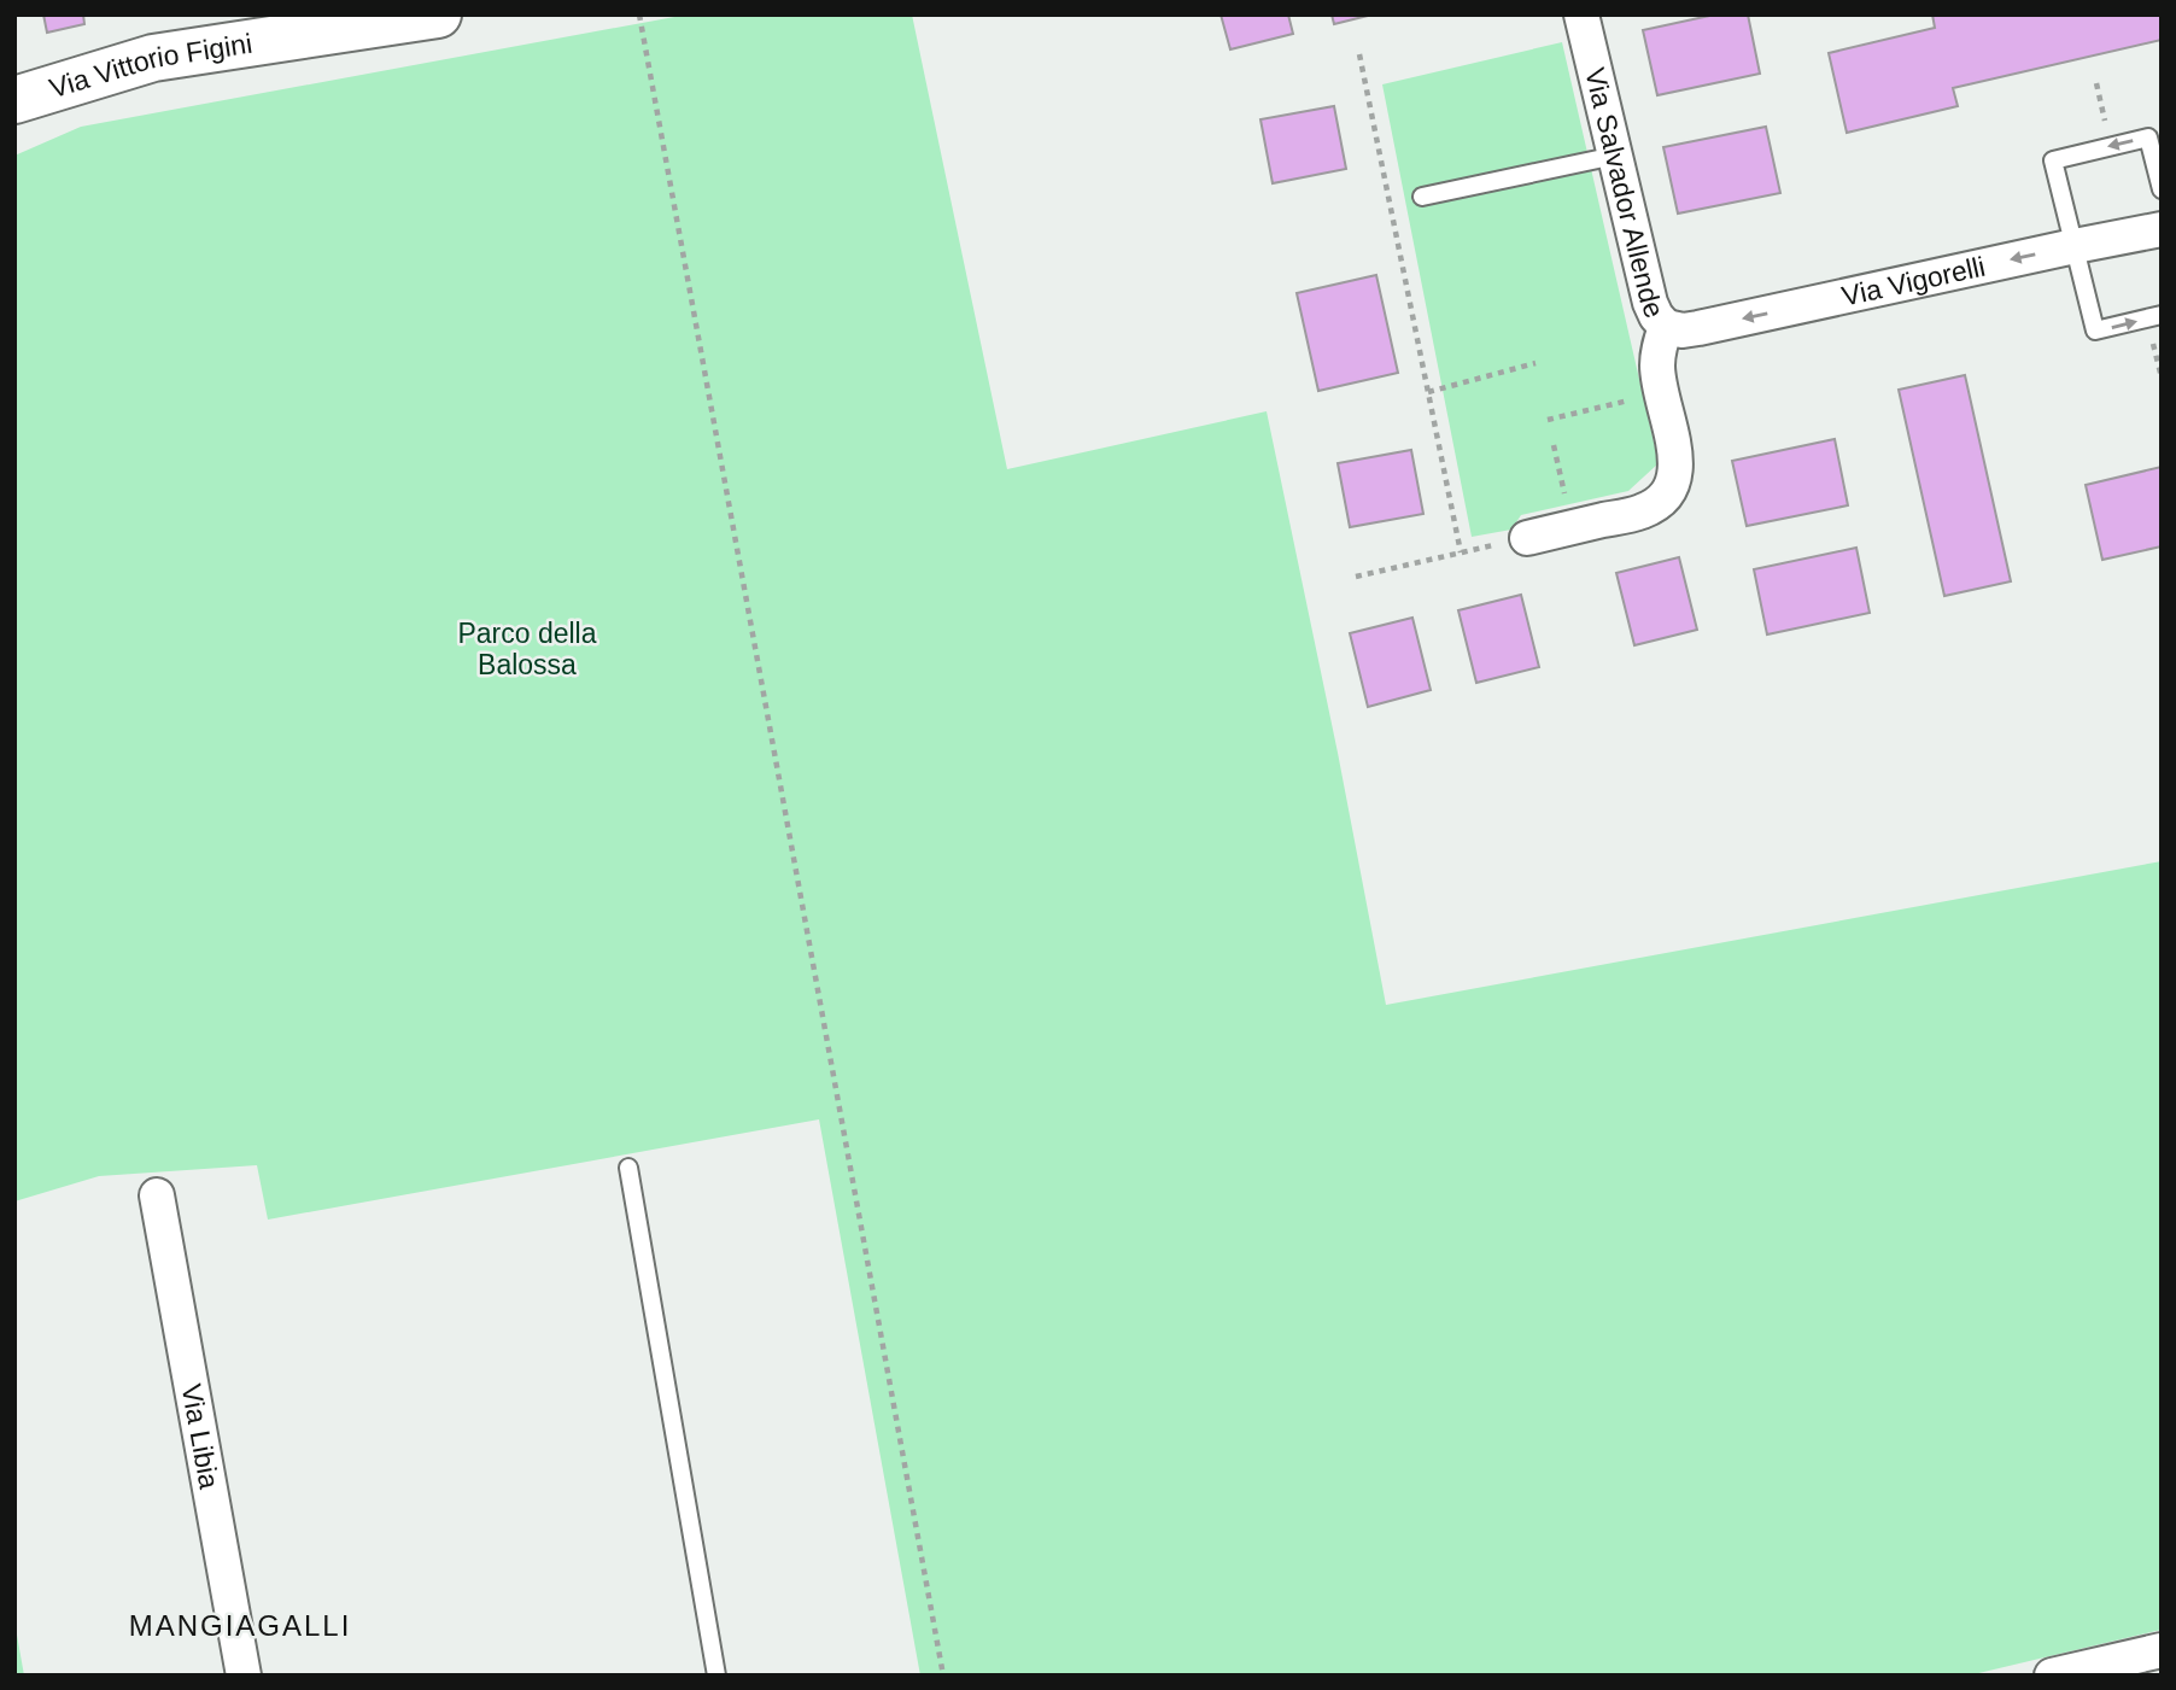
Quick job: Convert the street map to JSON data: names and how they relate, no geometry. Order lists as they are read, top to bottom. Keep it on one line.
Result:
{"streets":{"street":["Via Vittorio Figini","Via Salvador Allende","Via Vigorelli","Via Libia"]},"crossings":[["Via Salvador Allende","Via Vigorelli"]],"one_way":["Via Vigorelli"],"districts":["MANGIAGALLI"],"parks":["Parco della Balossa"]}
